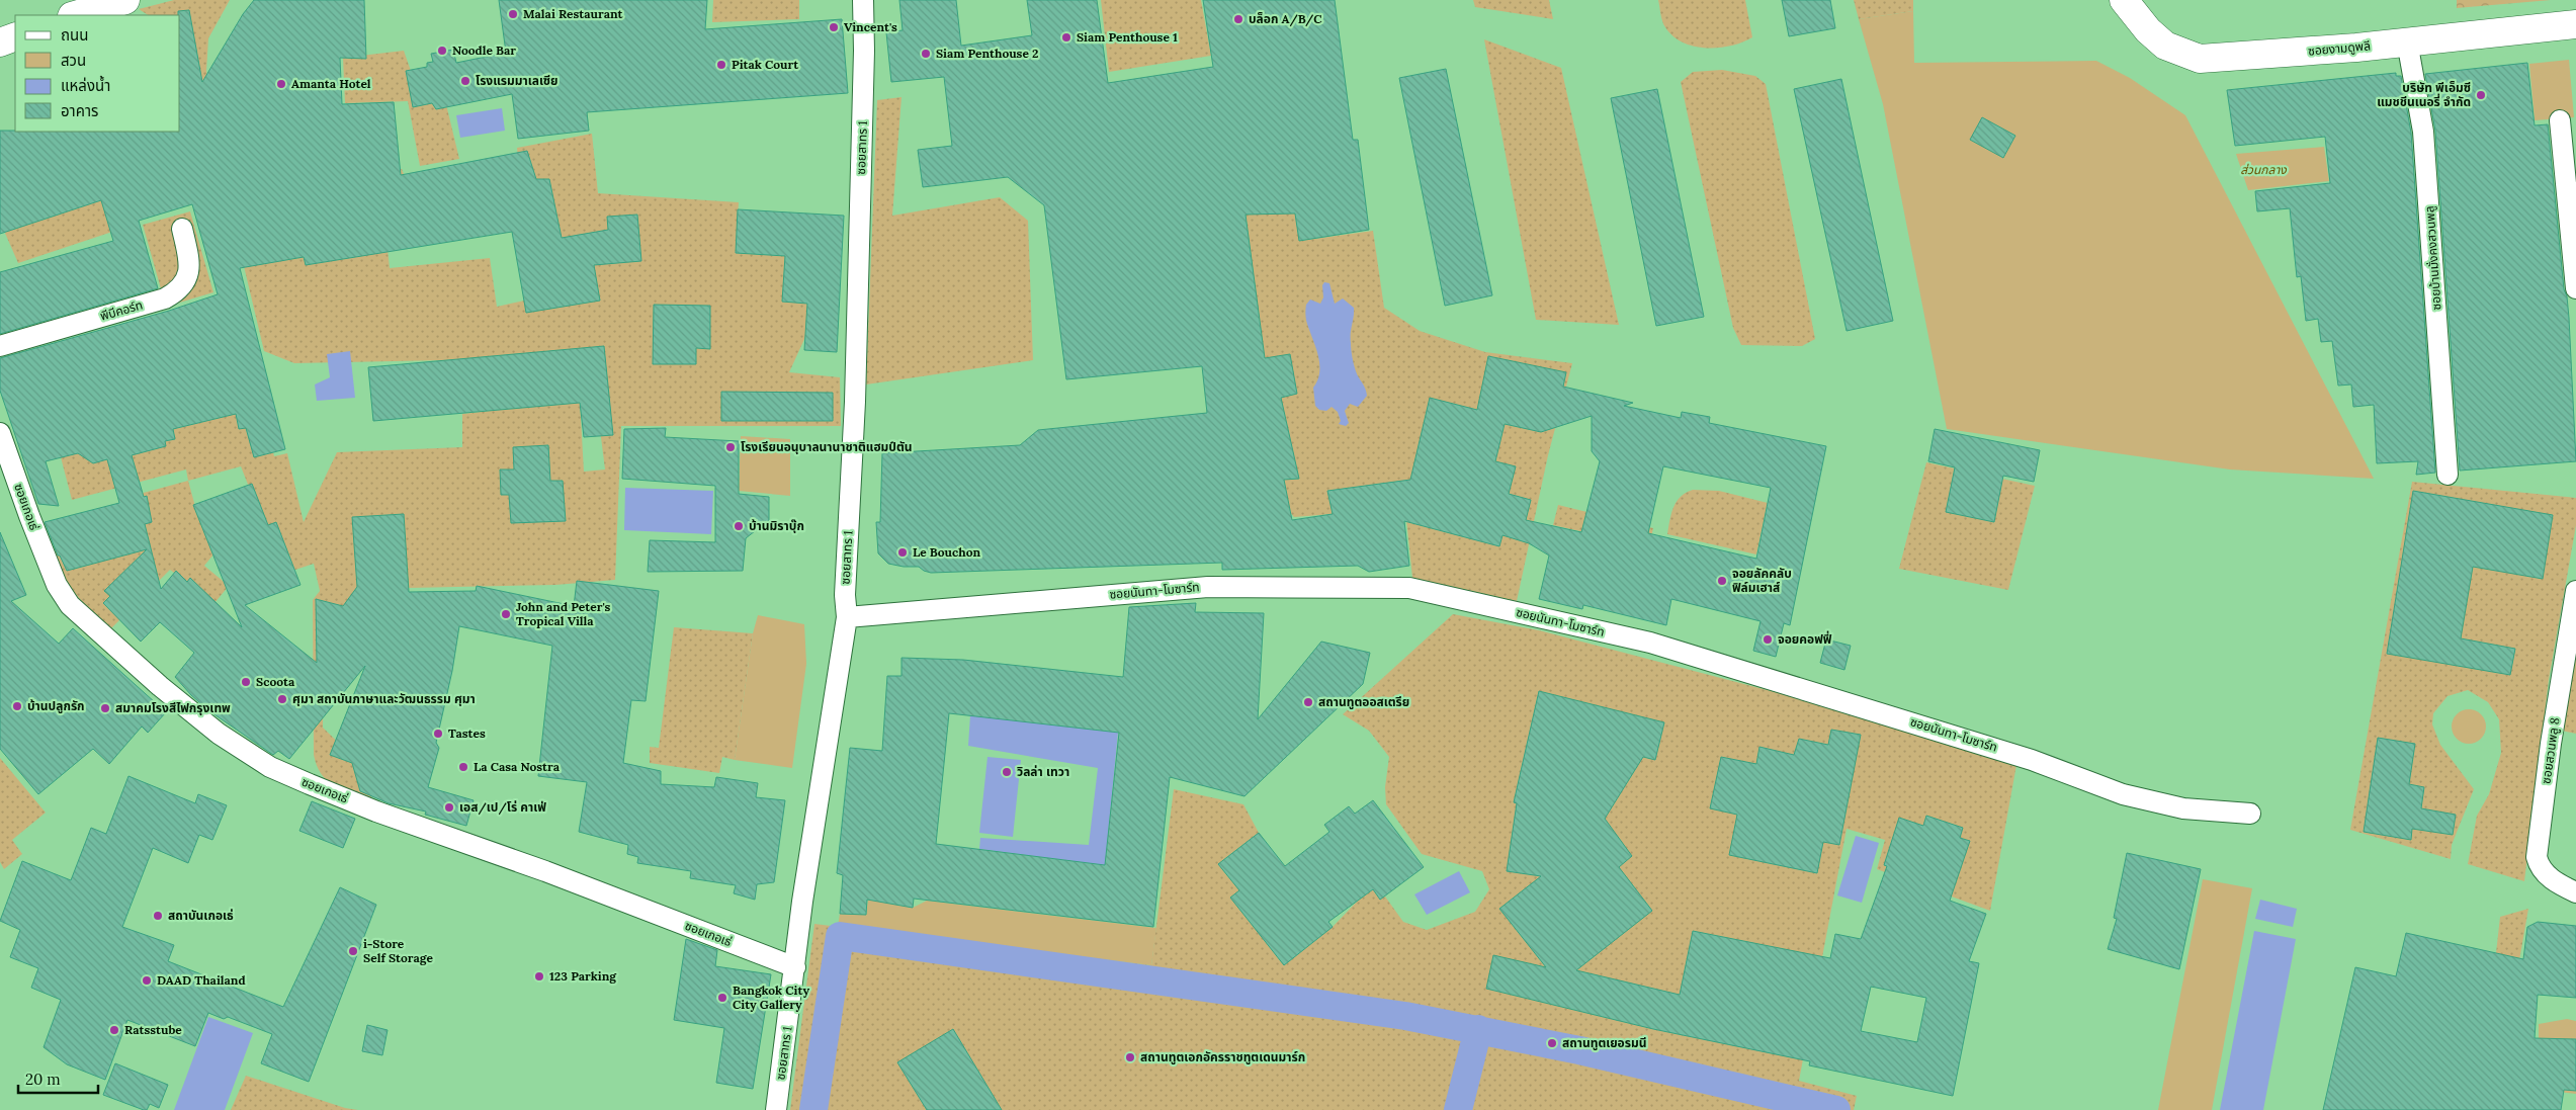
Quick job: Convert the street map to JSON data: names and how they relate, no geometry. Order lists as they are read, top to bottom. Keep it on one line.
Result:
{"streets":{"street":["ซอยงามดูพลี","ซอยสาทร 1","ซอยบ้านมั่งคงสวนพลู","พีบีคอร์ท","ซอยเกอเธ่","ซอยนันทา-โมซาร์ท","ซอยสวนพลู 8"]},"crossings":[["ซอยงามดูพลี","ซอยบ้านมั่งคงสวนพลู"],["ซอยสาทร 1","ซอยเกอเธ่"],["ซอยสาทร 1","ซอยนันทา-โมซาร์ท"]],"parks":["ส่วนกลาง"],"places":["Malai Restaurant","บล็อก A/B/C","Vincent's","Siam Penthouse 1","Noodle Bar","Siam Penthouse 2","Pitak Court","โรงแรมมาเลเซีย","Amanta Hotel","บริษัท พีเอ็มซี แมชชีนเนอรี่ จำกัด","โรงเรียนอนุบาลนานาชาติแฮมป์ตัน","บ้านมิราบุ๊ก","Le Bouchon","จอยลัคคลับ ฟิล์มเฮาส์","John and Peter's Tropical Villa","จอยคอฟฟี่","Scoota","ศุมา สถาบันภาษาและวัฒนธรรม ศุมา","สถานทูตออสเตรีย","บ้านปลูกรัก","สมาคมโรงสีไฟกรุงเทพ","Tastes","La Casa Nostra","วิลล่า เทวา","เอส/เป/โร่ คาเฟ่","สถาบันเกอเธ่","i-Store Self Storage","123 Parking","DAAD Thailand","Bangkok City City Gallery","Ratsstube","สถานทูตเยอรมนี","สถานทูตเอกอัครราชทูตเดนมาร์ก"],"legend":["ถนน","สวน","แหล่งน้ำ","อาคาร"],"scale_bar":"20 m"}
